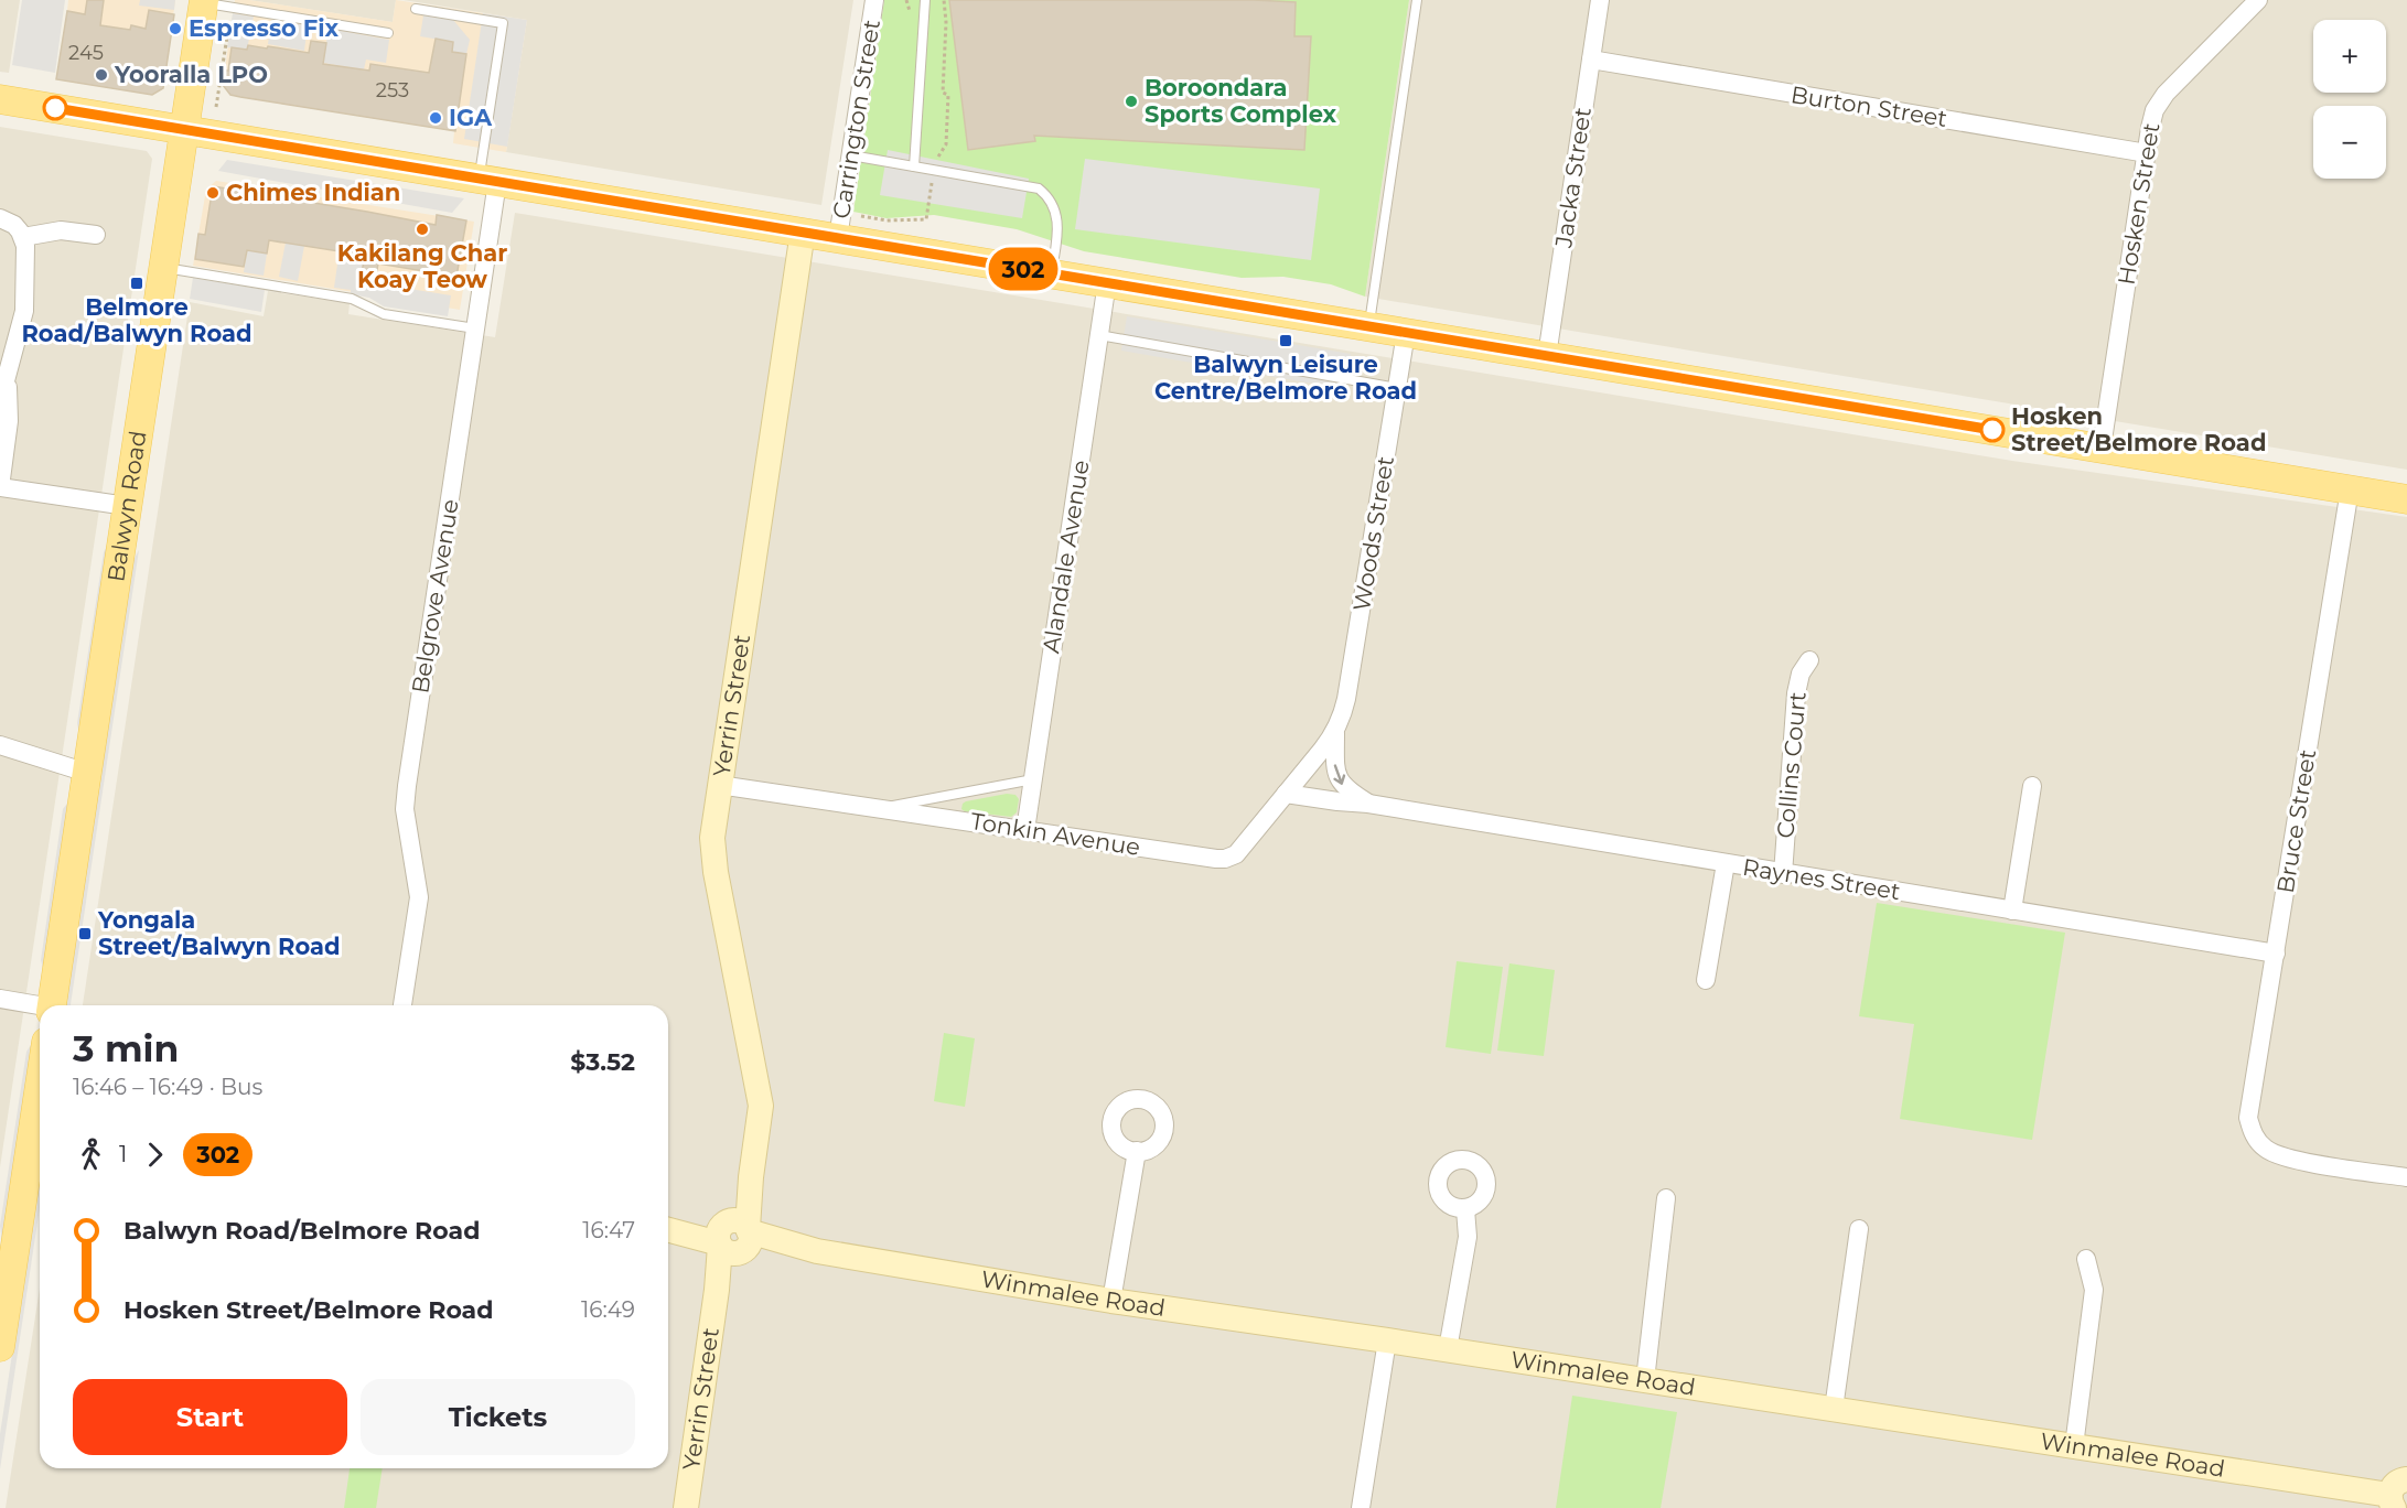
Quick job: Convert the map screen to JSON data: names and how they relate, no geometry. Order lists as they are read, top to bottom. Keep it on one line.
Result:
{"streets":{"main road":["Balwyn Road"],"street":["Burton Street","Carrington Street","Jacka Street","Hosken Street","Woods Street","Alandale Avenue","Belgrove Avenue","Yerrin Street","Collins Court","Bruce Street","Tonkin Avenue","Raynes Street","Winmalee Road"]},"crossings":[["Burton Street","Jacka Street"],["Burton Street","Hosken Street"],["Woods Street","Tonkin Avenue"],["Woods Street","Raynes Street"],["Alandale Avenue","Tonkin Avenue"],["Yerrin Street","Tonkin Avenue"],["Yerrin Street","Winmalee Road"],["Collins Court","Raynes Street"],["Bruce Street","Raynes Street"],["Tonkin Avenue","Raynes Street"]],"places":{"other":["Espresso Fix","Yooralla LPO","Boroondara Sports Complex","IGA","Chimes Indian","Kakilang Char Koay Teow","Hosken Street/Belmore Road"],"transit":["Belmore Road/Balwyn Road","Balwyn Leisure Centre/Belmore Road","Yongala Street/Balwyn Road"]},"lines":["bus line 302"],"house_numbers":["245","253"],"page":{"on_map":"302","map_buttons":["+","−"],"heading":["3 min","16:46 – 16:49 · Bus","$3.52"],"legs":["1","302"],"list":[{"name":"Balwyn Road/Belmore Road","value":"16:47"},{"name":"Hosken Street/Belmore Road","value":"16:49"}],"buttons":["Start","Tickets"]}}
